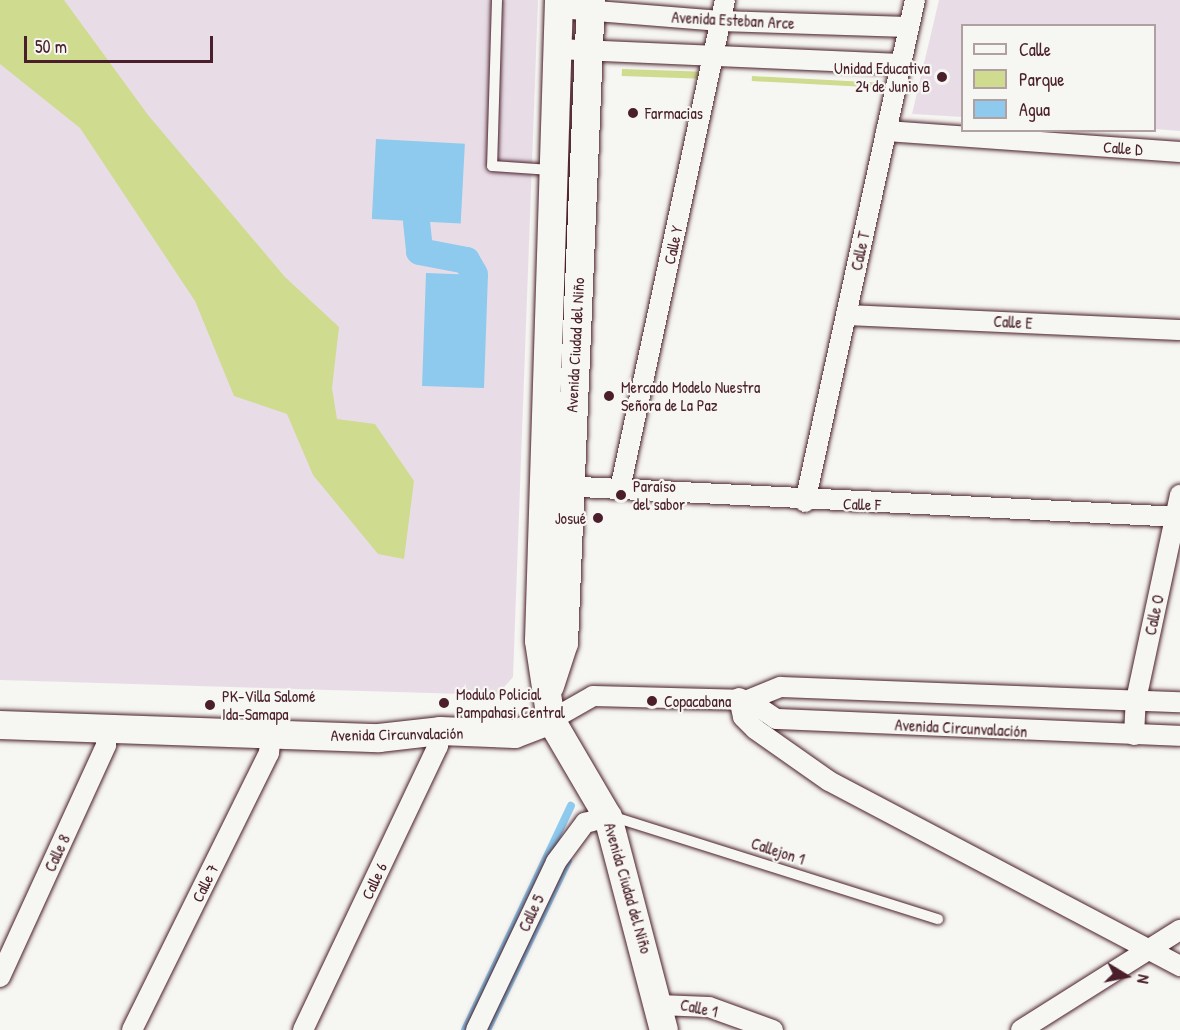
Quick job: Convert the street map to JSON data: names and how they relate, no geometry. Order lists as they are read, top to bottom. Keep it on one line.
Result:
{"streets":{"main road":["Avenida Ciudad del Niño","Avenida Circunvalación"],"street":["Avenida Esteban Arce","Calle D","Calle Y","Calle T","Calle E","Calle F","Calle O","Calle 8","Calle 6","Calle 7","Calle 5","Calle 1"],"lane":["Callejon 1"]},"crossings":[["Avenida Esteban Arce","Calle Y"],["Avenida Esteban Arce","Calle T"],["Avenida Esteban Arce","Avenida Ciudad del Niño"],["Calle D","Calle T"],["Calle Y","Calle F"],["Calle T","Calle E"],["Calle T","Calle F"],["Avenida Ciudad del Niño","Calle F"],["Avenida Ciudad del Niño","Avenida Circunvalación"],["Avenida Ciudad del Niño","Callejon 1"],["Avenida Ciudad del Niño","Calle 5"],["Avenida Ciudad del Niño","Calle 1"],["Calle F","Calle O"],["Calle O","Avenida Circunvalación"],["Avenida Circunvalación","Calle 8"],["Avenida Circunvalación","Calle 6"],["Avenida Circunvalación","Calle 7"],["Callejon 1","Calle 5"]],"places":["Unidad Educativa 24 de Junio B","Farmacias","Mercado Modelo Nuestra Señora de La Paz","Paraíso del sabor","Josué","Copacabana","Modulo Policial Pampahasi Central","PK-Villa Salomé Ida-Samapa"],"legend":["Calle","Parque","Agua"],"scale_bar":"50 m","north":"right"}
